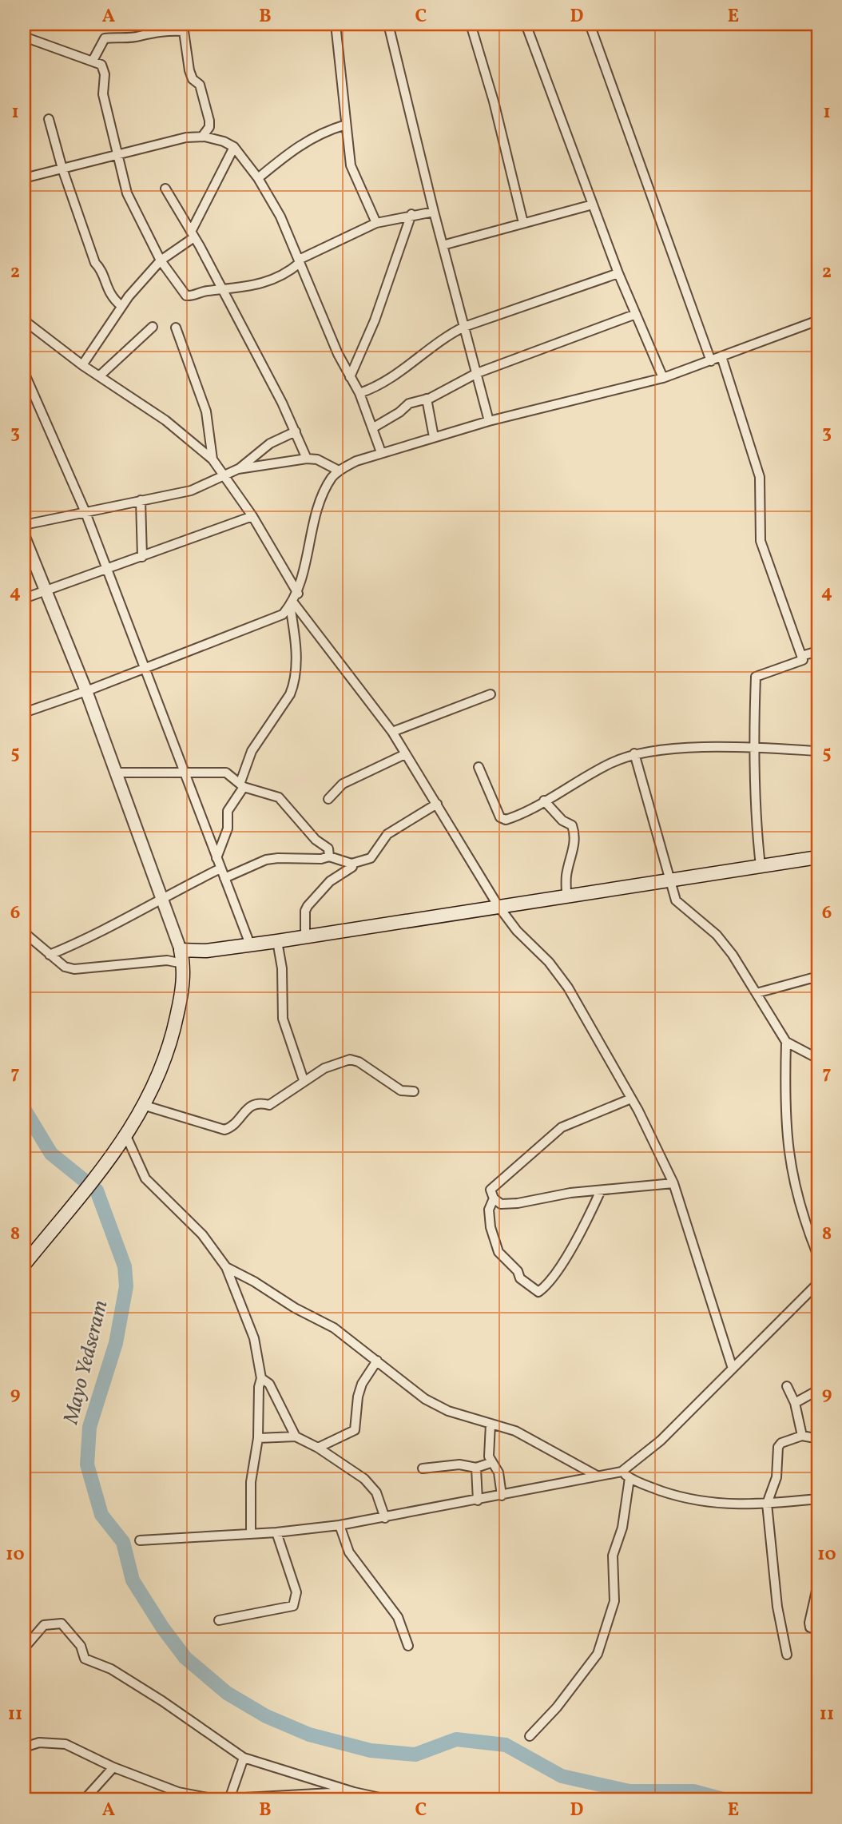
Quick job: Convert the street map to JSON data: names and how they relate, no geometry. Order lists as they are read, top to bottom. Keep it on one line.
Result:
{"water":["Mayo Yedseram"],"grid":{"columns":["A","B","C","D","E"],"rows":["1","2","3","4","5","6","7","8","9","10","11"]}}
